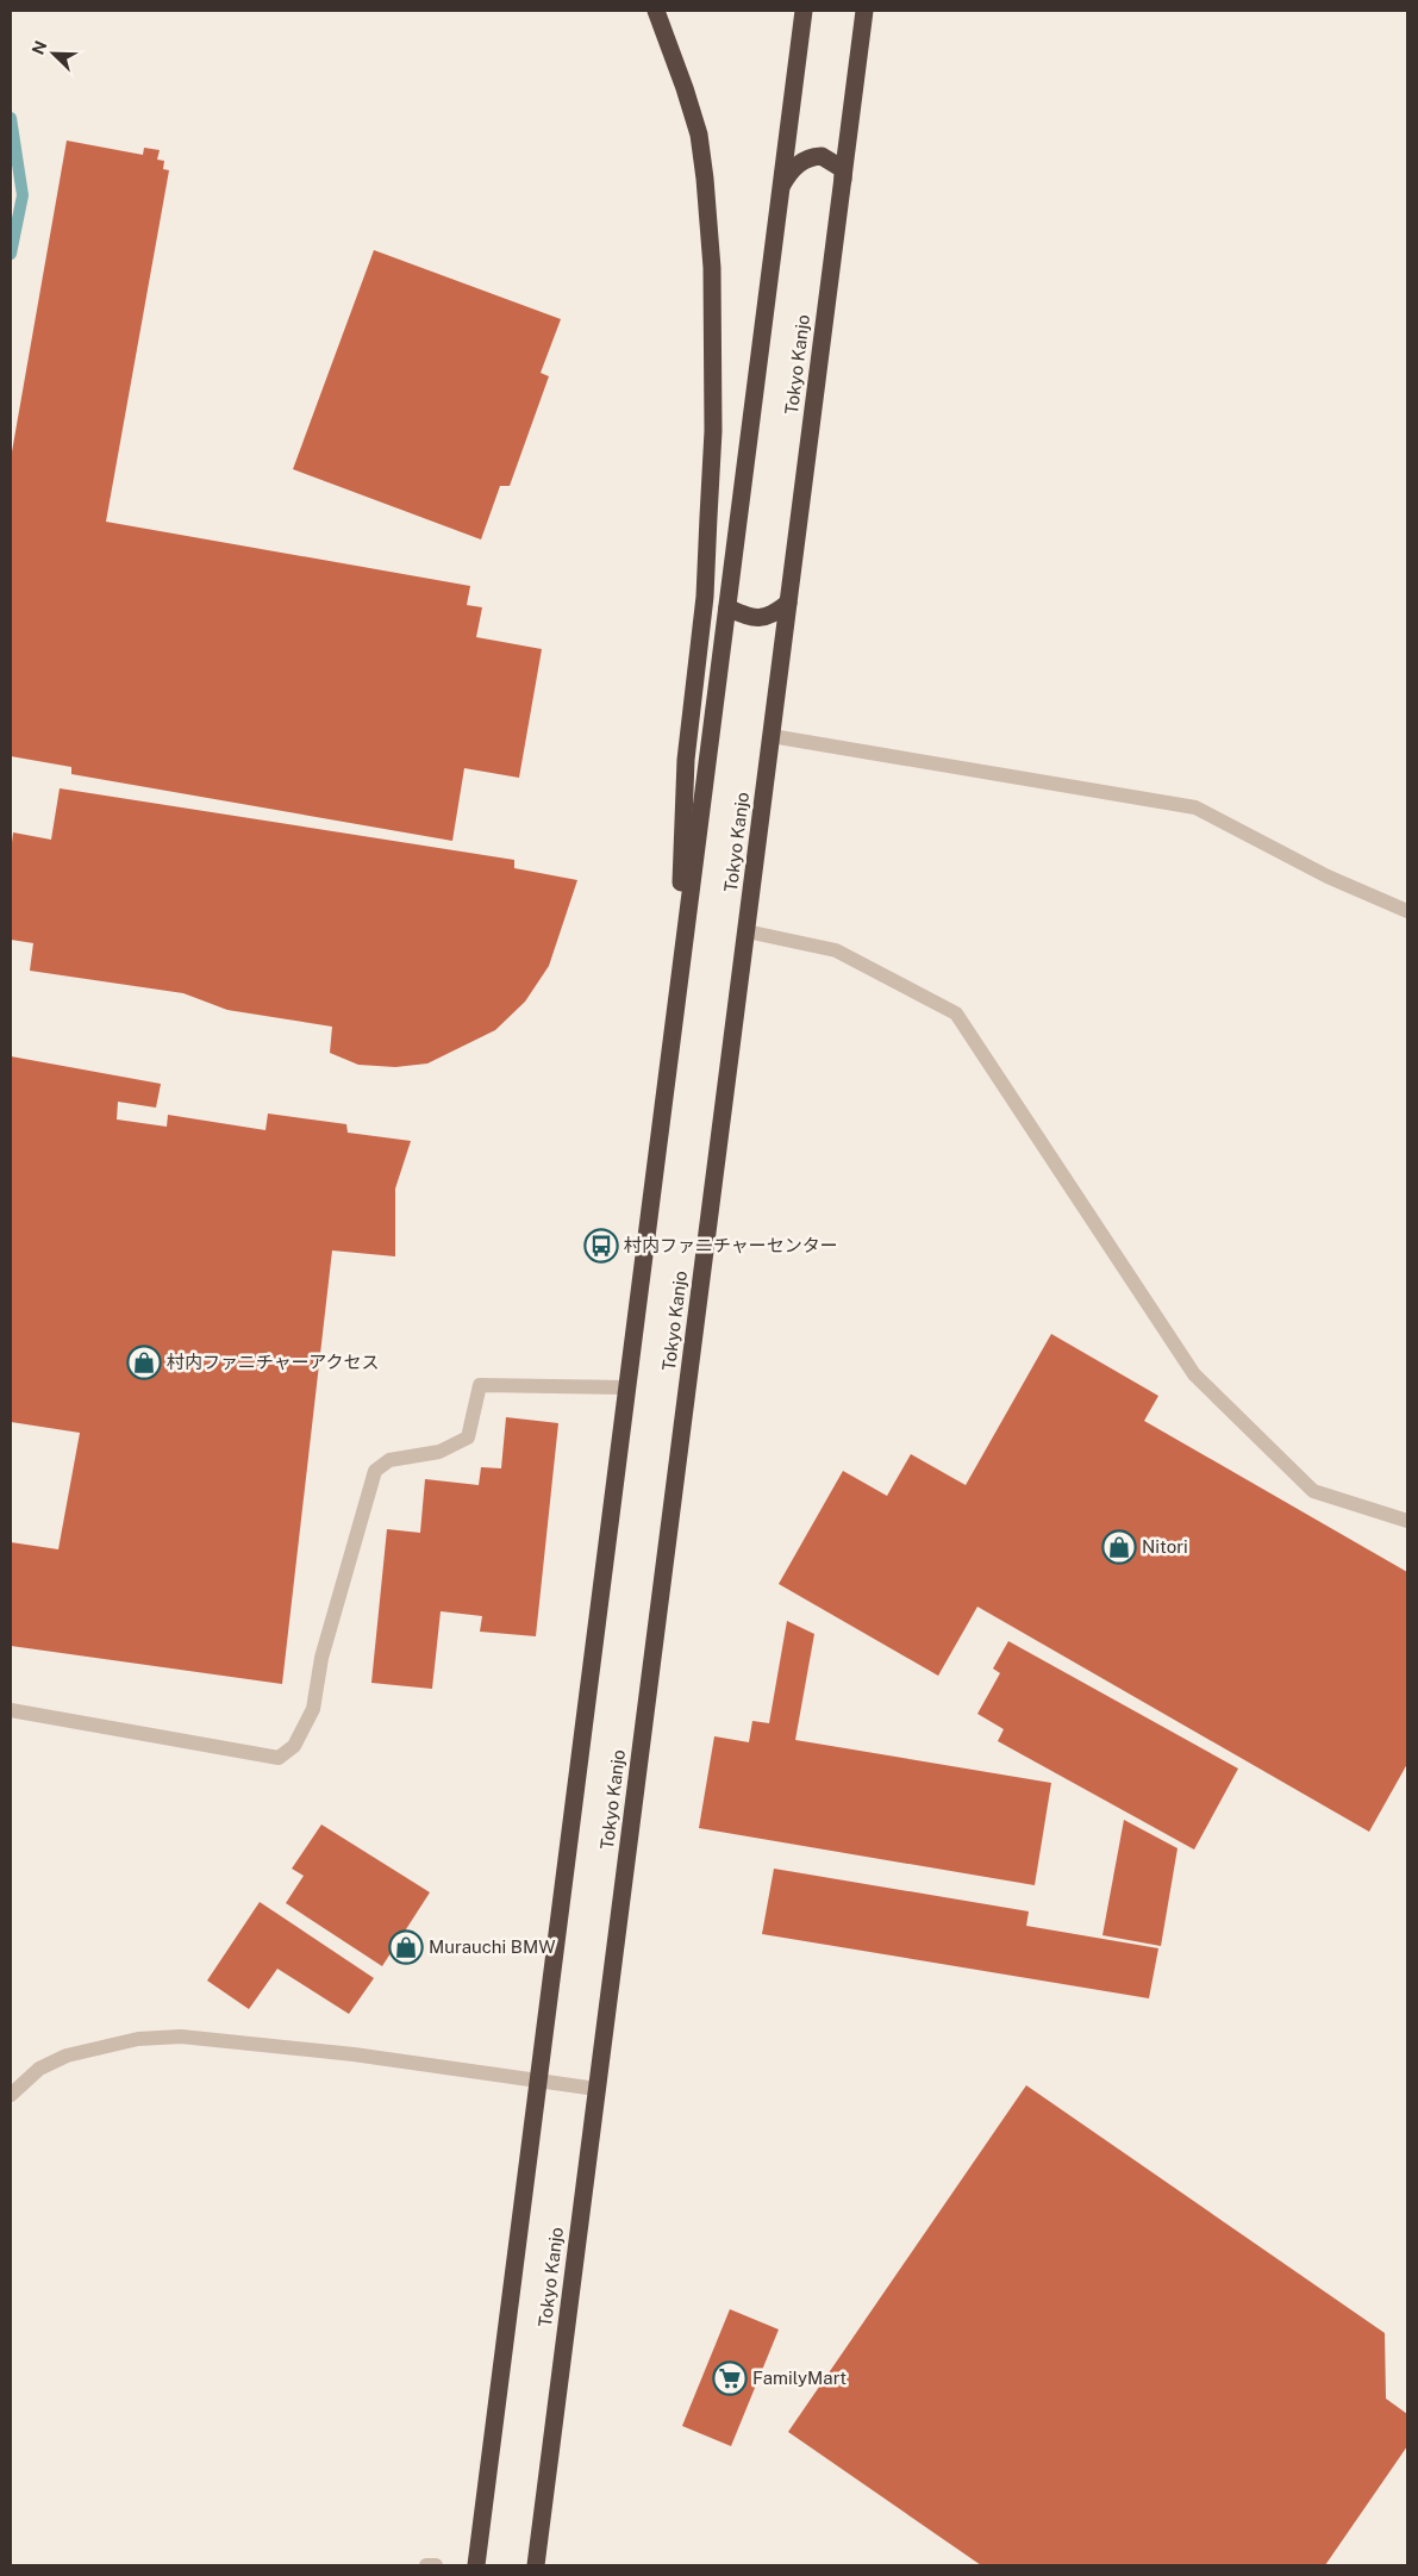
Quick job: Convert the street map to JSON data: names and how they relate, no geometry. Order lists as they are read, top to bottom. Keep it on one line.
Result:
{"streets":{"highway":["Tokyo Kanjo"]},"places":{"bus stop":["村内ファニチャーセンター"],"shop":["村内ファニチャーアクセス","Nitori","Murauchi BMW"],"supermarket":["FamilyMart"]},"north":"top left"}
